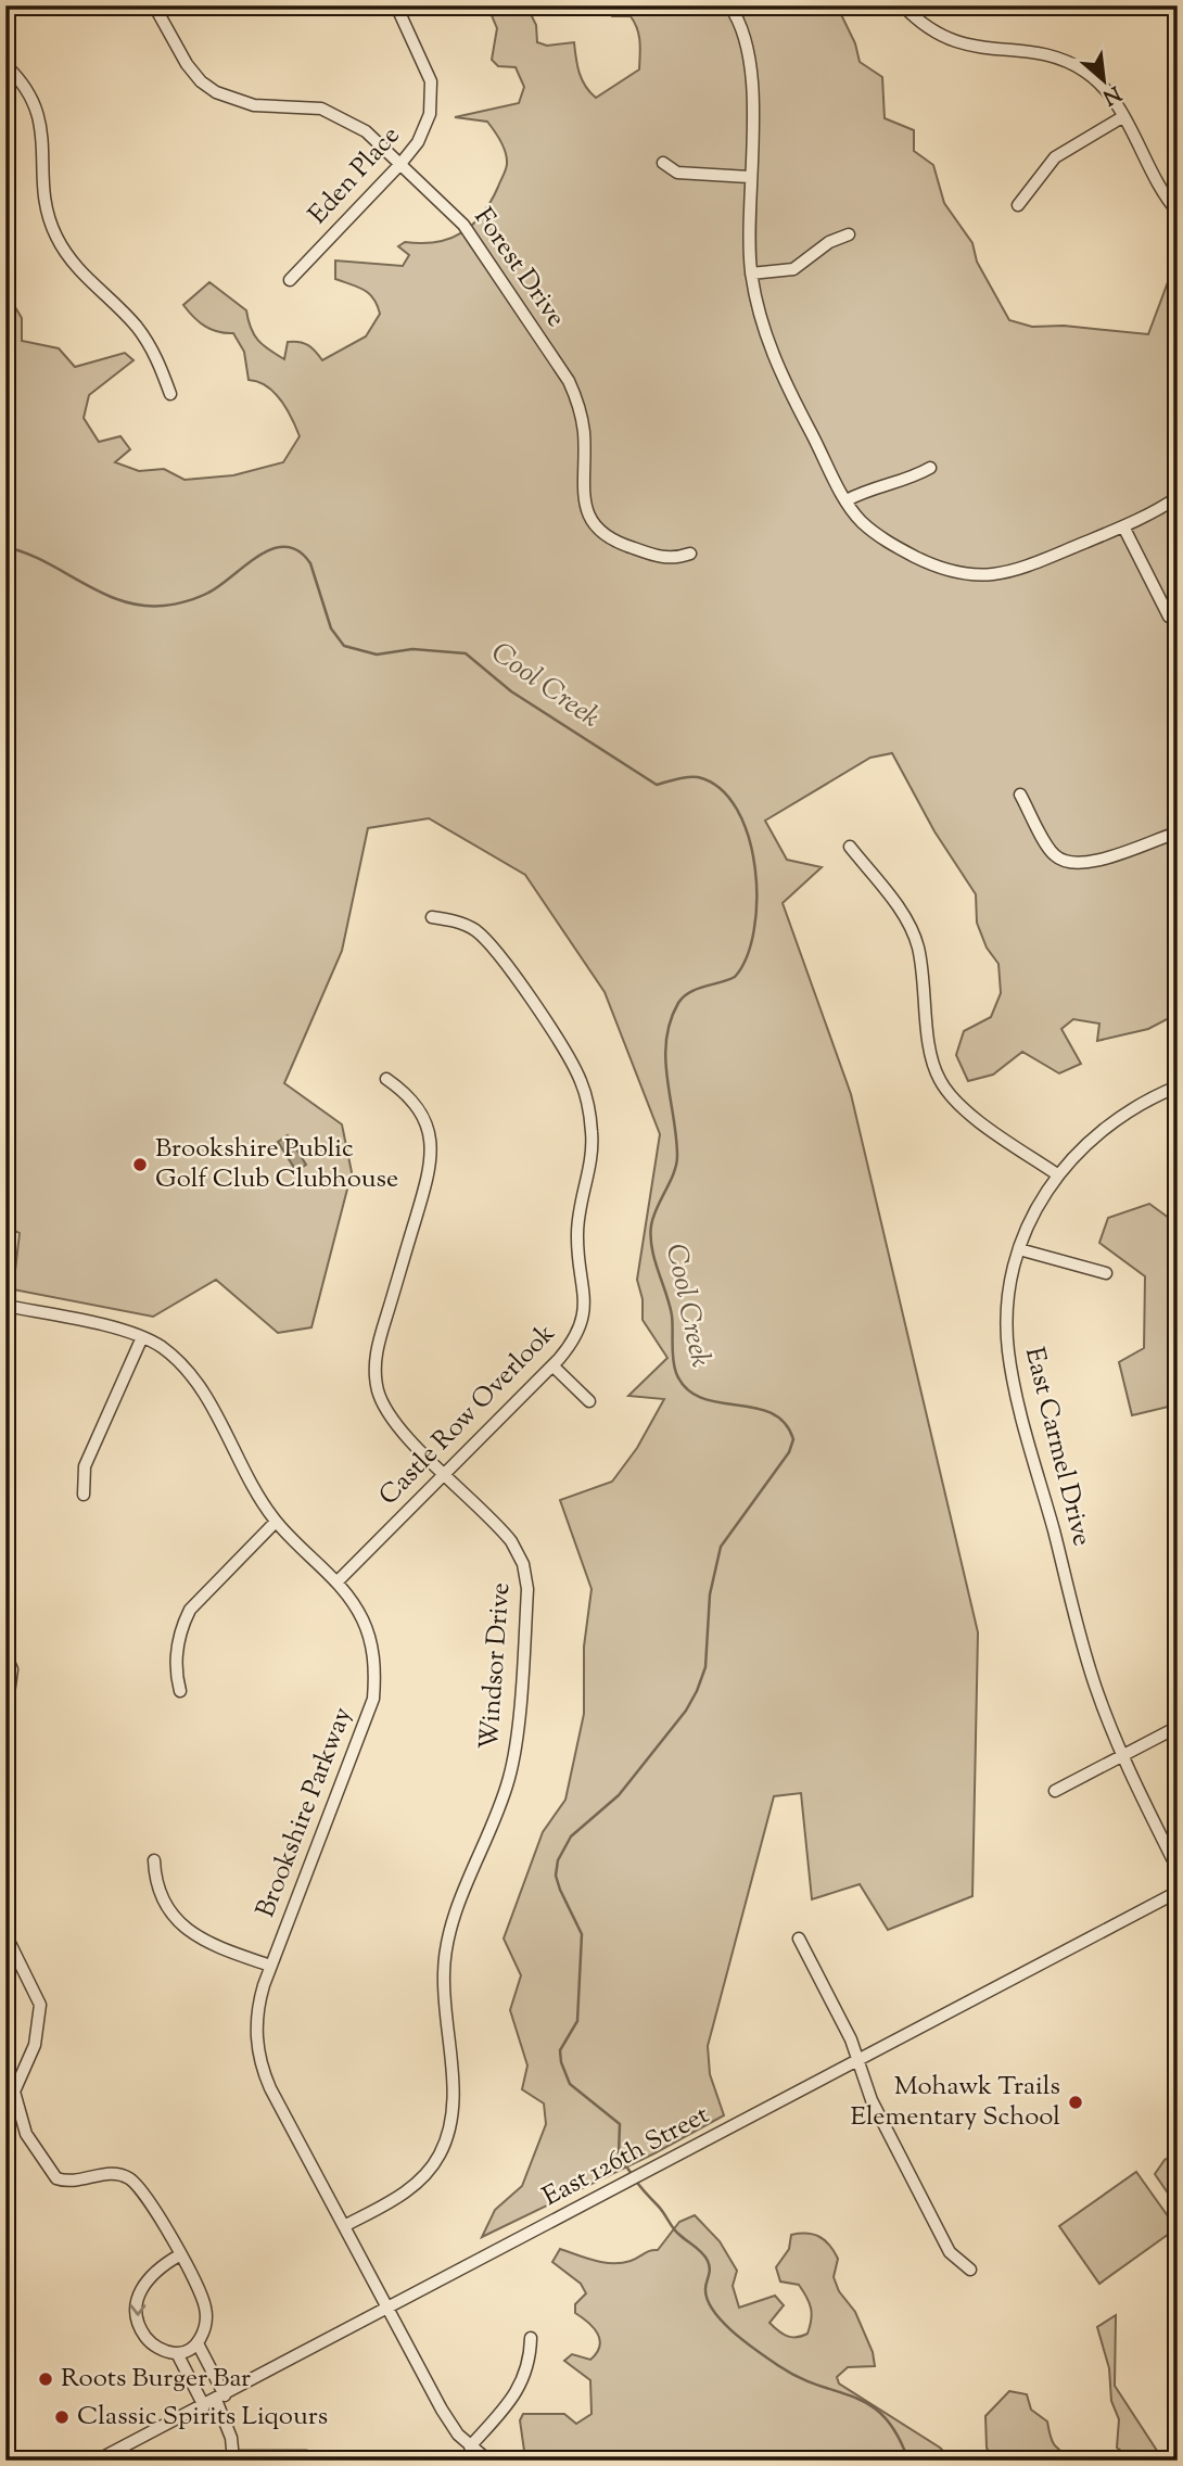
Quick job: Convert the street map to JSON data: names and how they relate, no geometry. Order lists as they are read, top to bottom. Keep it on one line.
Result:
{"streets":{"street":["Eden Place","Forest Drive","Castle Row Overlook","East Carmel Drive","Windsor Drive","Brookshire Parkway","East 126th Street"]},"crossings":[["Eden Place","Forest Drive"],["Castle Row Overlook","Windsor Drive"],["Castle Row Overlook","Brookshire Parkway"],["Windsor Drive","Brookshire Parkway"],["Brookshire Parkway","East 126th Street"]],"water":["Cool Creek"],"places":["Brookshire Public Golf Club Clubhouse","Mohawk Trails Elementary School","Roots Burger Bar","Classic Spirits Liqours"],"north":"bottom right"}
